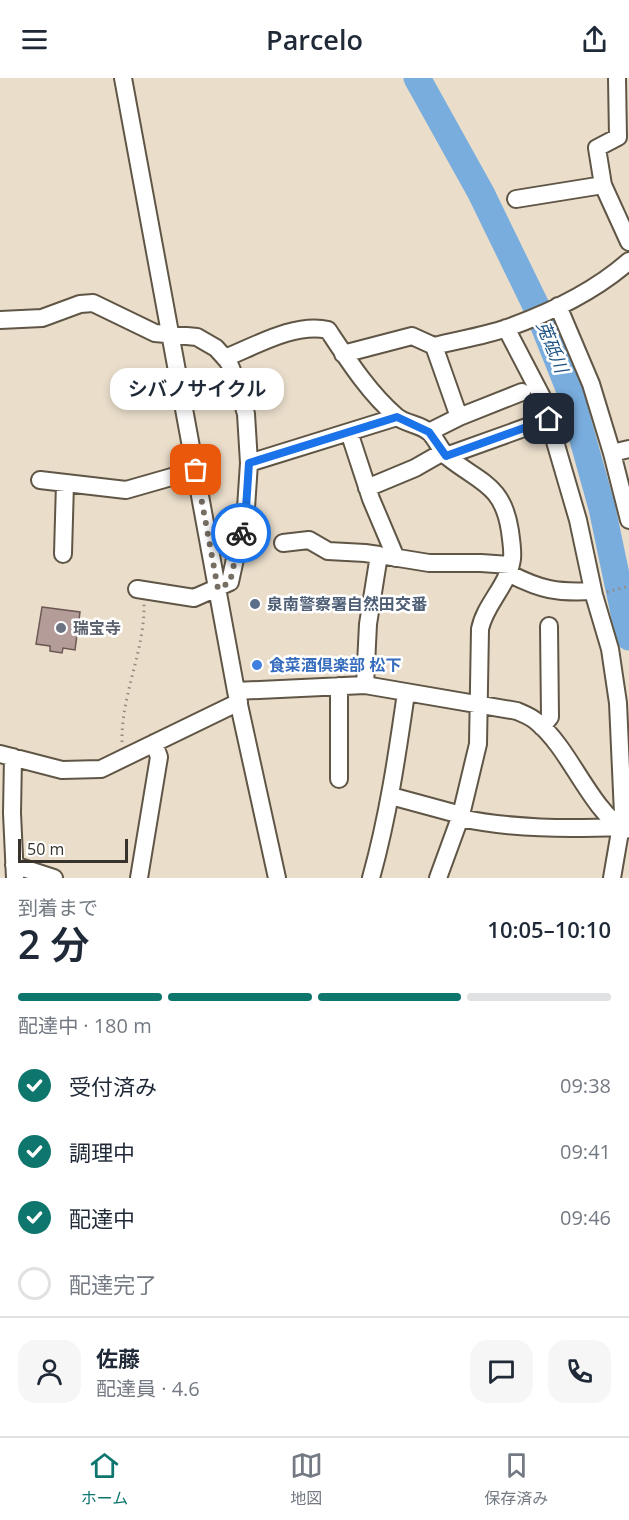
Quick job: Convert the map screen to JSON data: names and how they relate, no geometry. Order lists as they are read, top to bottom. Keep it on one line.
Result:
{"water":["莵砥川"],"places":["シバノサイクル","泉南警察署自然田交番","瑞宝寺","食菜酒倶楽部 松下"],"scale_bar":"50 m","page":{"header":"Parcelo","bubble":"シバノサイクル","scale":"50 m","heading":["2 分","到着まで","10:05–10:10"],"panel":["佐藤","配達員 · 4.6"],"bar":"配達中 · 180 m","list":[["受付済み","09:38"],["調理中","09:41"],["配達中","09:46"],"配達完了"],"tabs":["ホーム","地図","保存済み"]}}
